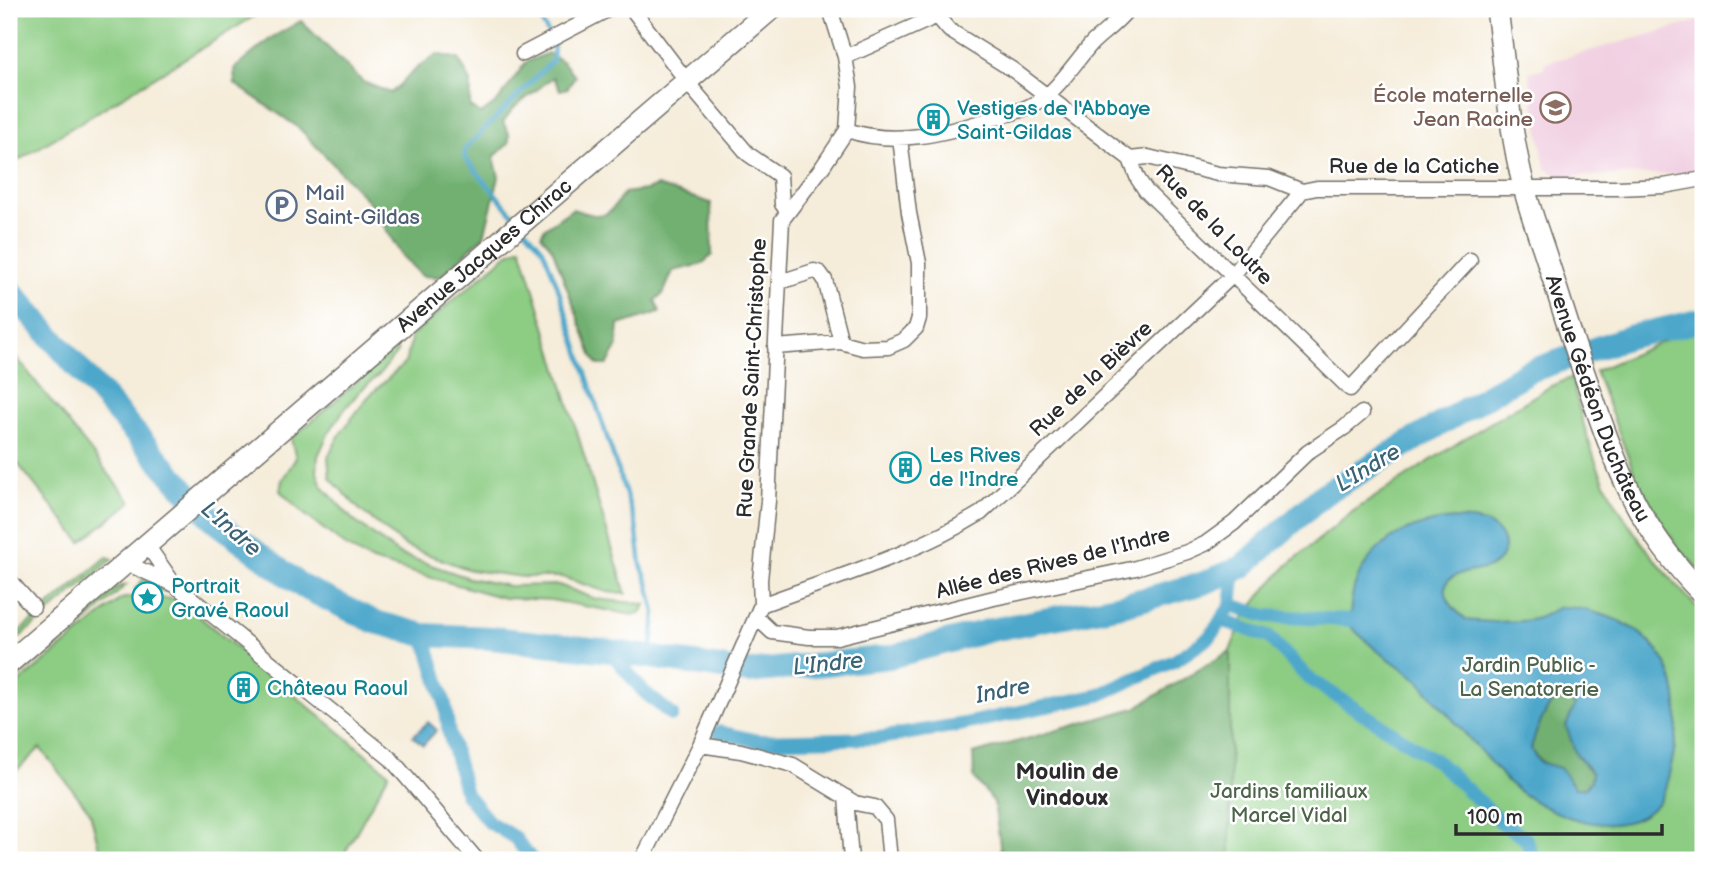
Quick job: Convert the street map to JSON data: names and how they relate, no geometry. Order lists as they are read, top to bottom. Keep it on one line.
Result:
{"streets":{"main road":["Avenue Jacques Chirac","Avenue Gédéon Duchâteau"],"street":["Rue de la Catiche","Rue de la Loutre","Rue Grande Saint-Christophe","Rue de la Bièvre","Allée des Rives de l'Indre"]},"crossings":[["Rue de la Catiche","Rue de la Loutre"],["Rue de la Catiche","Rue de la Bièvre"],["Rue de la Catiche","Avenue Gédéon Duchâteau"],["Rue de la Loutre","Rue de la Bièvre"],["Rue Grande Saint-Christophe","Rue de la Bièvre"],["Rue Grande Saint-Christophe","Allée des Rives de l'Indre"],["Rue de la Bièvre","Allée des Rives de l'Indre"]],"districts":["Moulin de Vindoux"],"water":["L'Indre","Indre"],"parks":["Jardin Public - La Senatorerie","Jardins familiaux Marcel Vidal"],"places":{"school or university":["École maternelle Jean Racine"],"building":["Vestiges de l'Abbaye Saint-Gildas","Les Rives de l'Indre","Château Raoul"],"parking":["Mail Saint-Gildas"],"place":["Portrait Gravé Raoul"]},"scale_bar":"100 m"}
